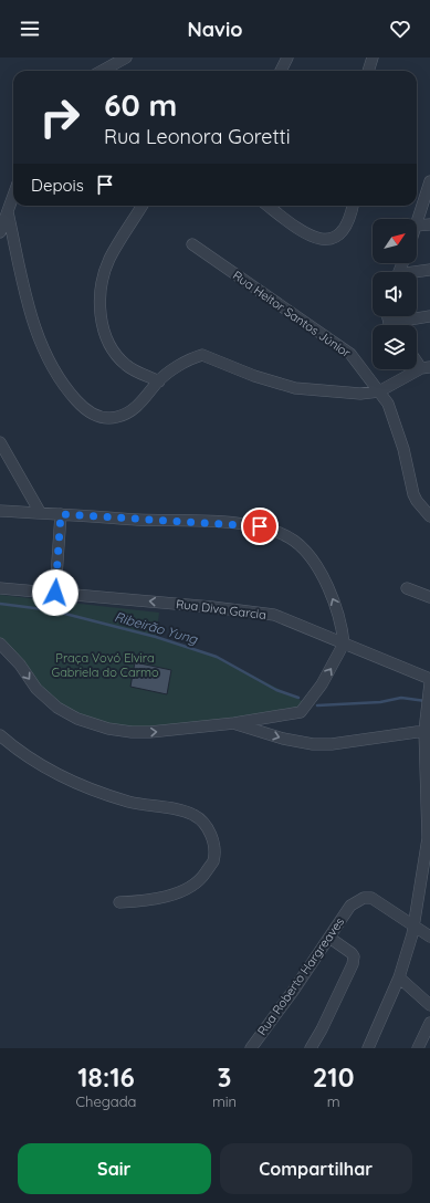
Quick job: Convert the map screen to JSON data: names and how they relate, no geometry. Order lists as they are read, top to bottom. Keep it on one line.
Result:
{"streets":{"street":["Rua Heitor Santos Júnior","Rua Diva Garcia","Rua Roberto Hargreaves"]},"one_way":["Rua Diva Garcia"],"water":["Ribeirão Yung"],"parks":["Praça Vovó Elvira Gabriela do Carmo"],"north":"top right","page":{"header":"Navio","turn":["60 m","Rua Leonora Goretti"],"then":"Depois","eta":["18:16","Chegada","3","min","210","m"],"buttons":["Sair","Compartilhar"]}}
